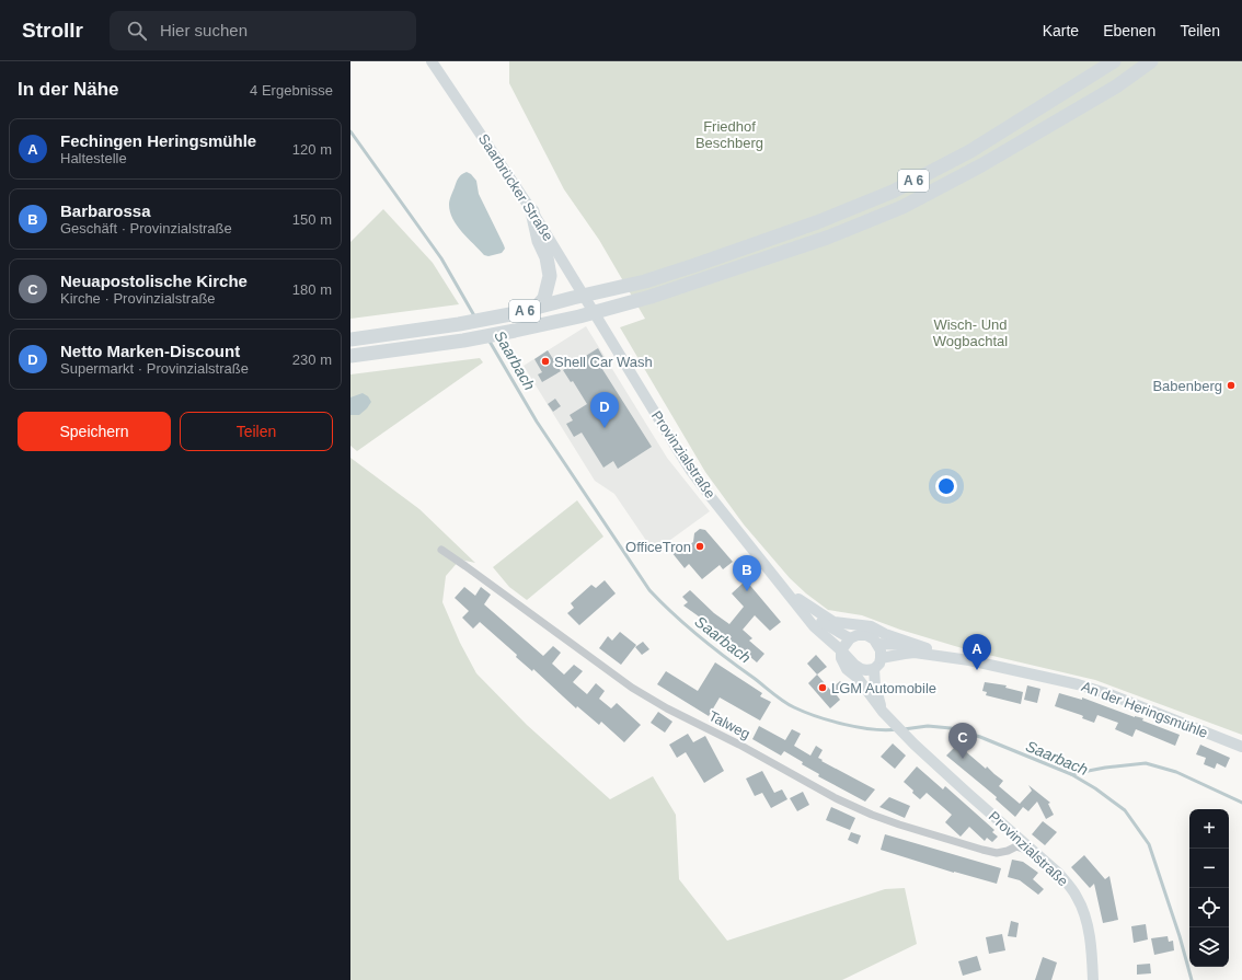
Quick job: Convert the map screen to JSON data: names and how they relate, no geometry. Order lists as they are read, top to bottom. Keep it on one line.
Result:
{"streets":{"highway":["A 6"],"main road":["Saarbrücker Straße","Provinzialstraße","An der Heringsmühle"],"street":["Talweg"]},"crossings":[["A 6","Saarbrücker Straße"],["A 6","Provinzialstraße"],["Saarbrücker Straße","Provinzialstraße"],["Provinzialstraße","An der Heringsmühle"],["Provinzialstraße","Talweg"]],"water":["Saarbach"],"parks":["Friedhof Beschberg","Wisch- Und Wogbachtal"],"places":["Shell Car Wash","Babenberg","OfficeTron","LGM Automobile"],"page":{"header":"Strollr","search":"Hier suchen","nav":["Karte","Ebenen","Teilen"],"heading":["In der Nähe","4 Ergebnisse"],"list":[{"mark":"A","name":"Fechingen Heringsmühle","note":"Haltestelle","value":"120 m"},{"mark":"B","name":"Barbarossa","note":"Geschäft · Provinzialstraße","value":"150 m"},{"mark":"C","name":"Neuapostolische Kirche","note":"Kirche · Provinzialstraße","value":"180 m"},{"mark":"D","name":"Netto Marken-Discount","note":"Supermarkt · Provinzialstraße","value":"230 m"}],"pins":["D","B","A","C"],"buttons":["Speichern","Teilen"],"map_buttons":["+","−"]}}
